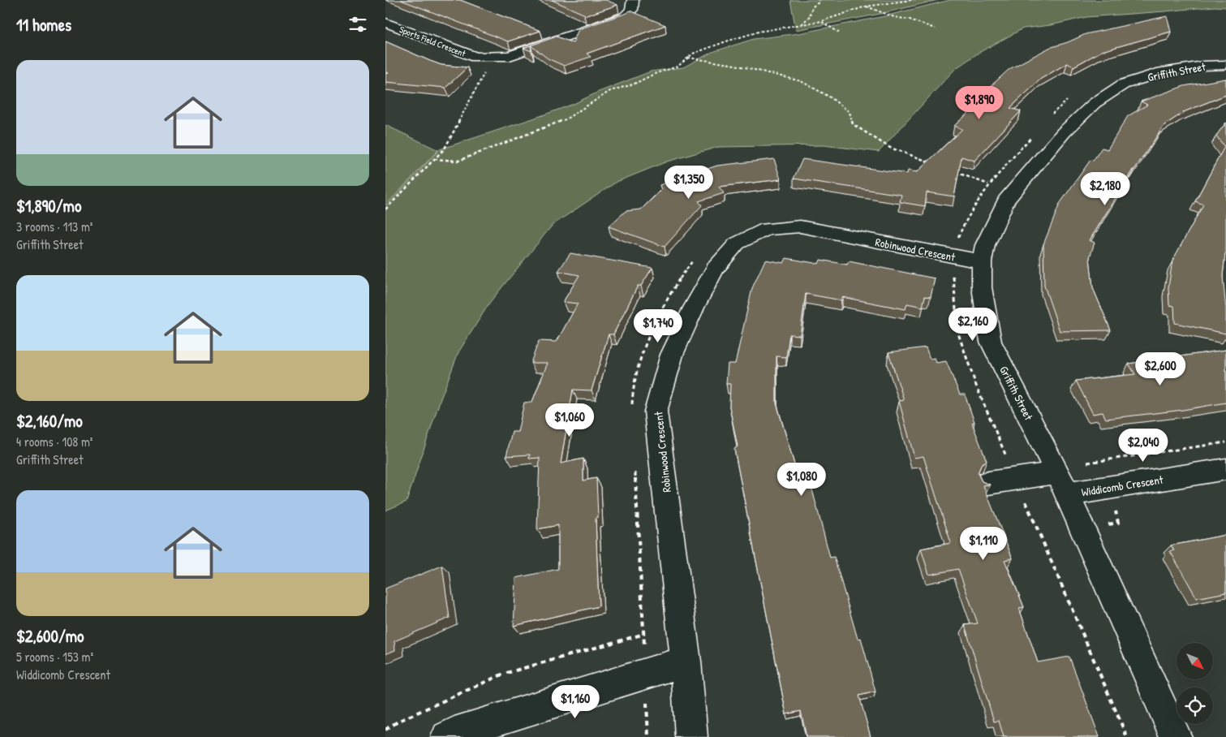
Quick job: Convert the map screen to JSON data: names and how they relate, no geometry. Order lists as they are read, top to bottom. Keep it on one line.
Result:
{"streets":{"street":["Sports Field Crescent","Griffith Street","Robinwood Crescent","Widdicomb Crescent"]},"crossings":[["Griffith Street","Robinwood Crescent"],["Griffith Street","Widdicomb Crescent"]],"north":"bottom right","page":{"heading":"11 homes","list":[{"name":"$1,890/mo","note":"3 rooms · 113 m² · Griffith Street"},{"name":"$2,160/mo","note":"4 rooms · 108 m² · Griffith Street"},{"name":"$2,600/mo","note":"5 rooms · 153 m² · Widdicomb Crescent"}],"price":["$1,890","$1,350","$2,180","$2,160","$1,740","$2,600","$1,060","$2,040","$1,080","$1,110","$1,160"]}}
